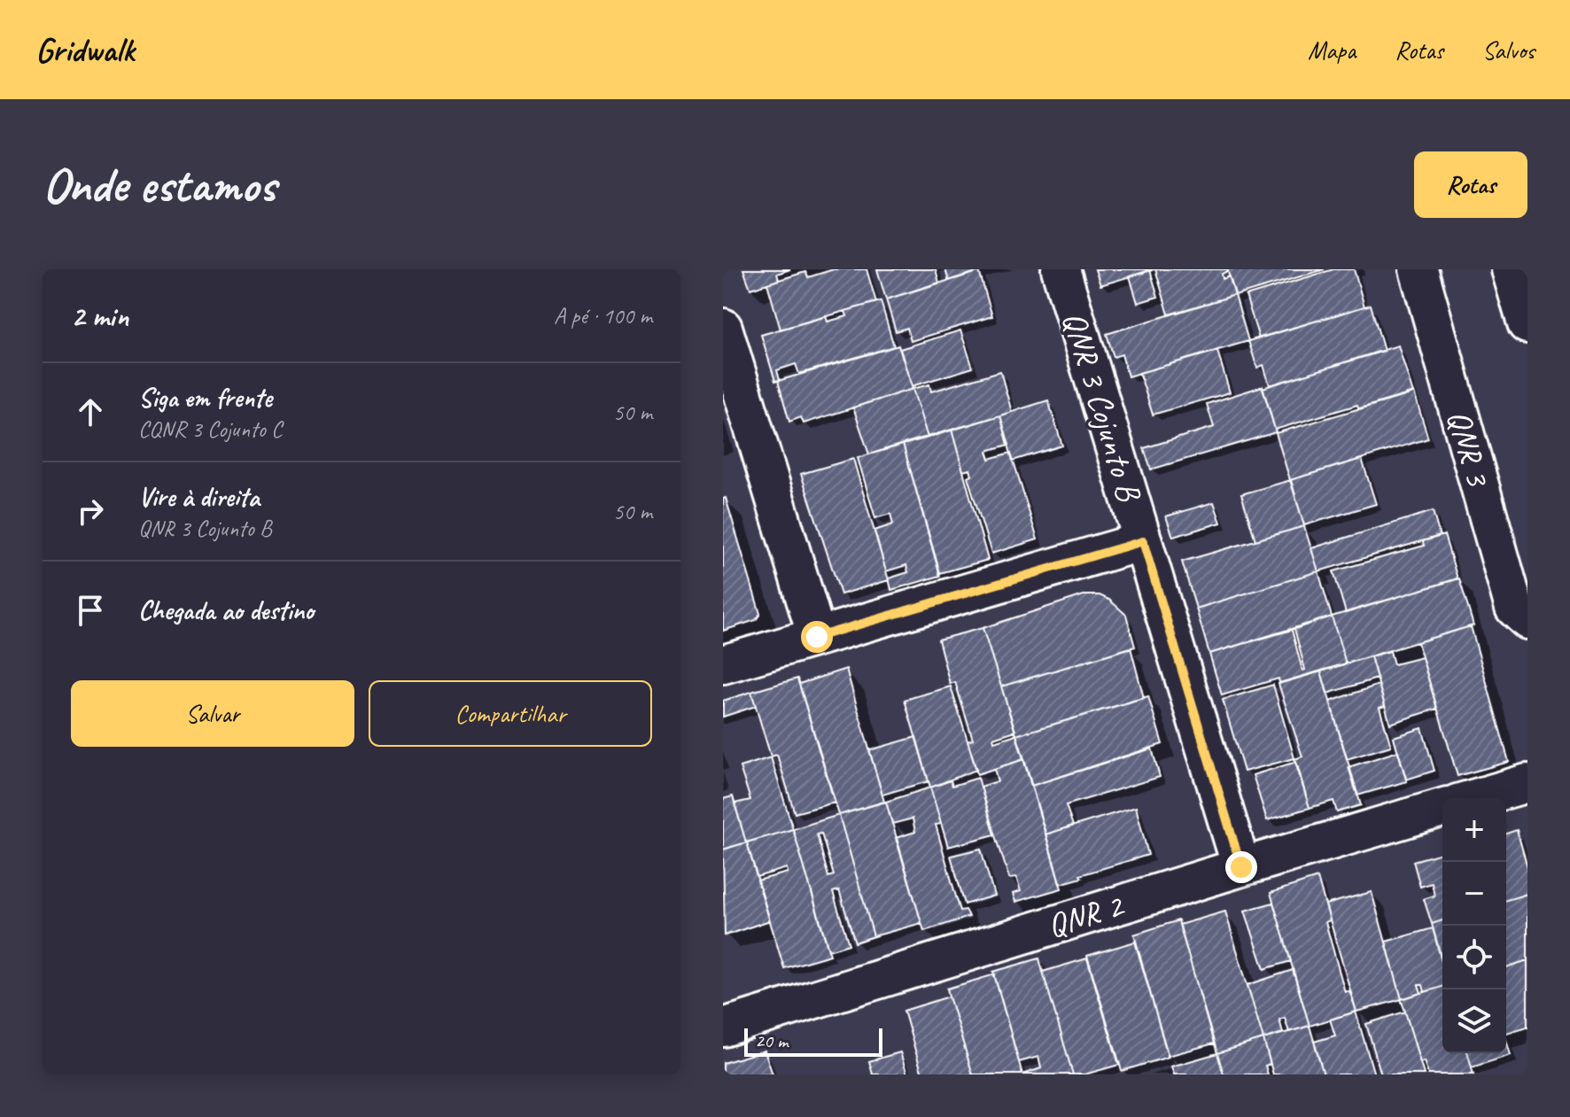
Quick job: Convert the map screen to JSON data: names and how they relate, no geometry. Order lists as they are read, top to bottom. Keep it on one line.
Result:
{"streets":{"street":["QNR 3 Cojunto B","QNR 3","QNR 2"]},"crossings":[["QNR 3 Cojunto B","QNR 2"]],"scale_bar":"20 m","page":{"header":"Gridwalk","nav":["Mapa","Rotas","Salvos"],"buttons":["Rotas",["Salvar","Compartilhar"]],"title":"Onde estamos","heading":["2 min","A pé · 100 m"],"list":[["Siga em frente","CQNR 3 Cojunto C","50 m"],["Vire à direita","QNR 3 Cojunto B","50 m"],"Chegada ao destino"],"map_buttons":["+","−"],"scale":"20 m"}}
